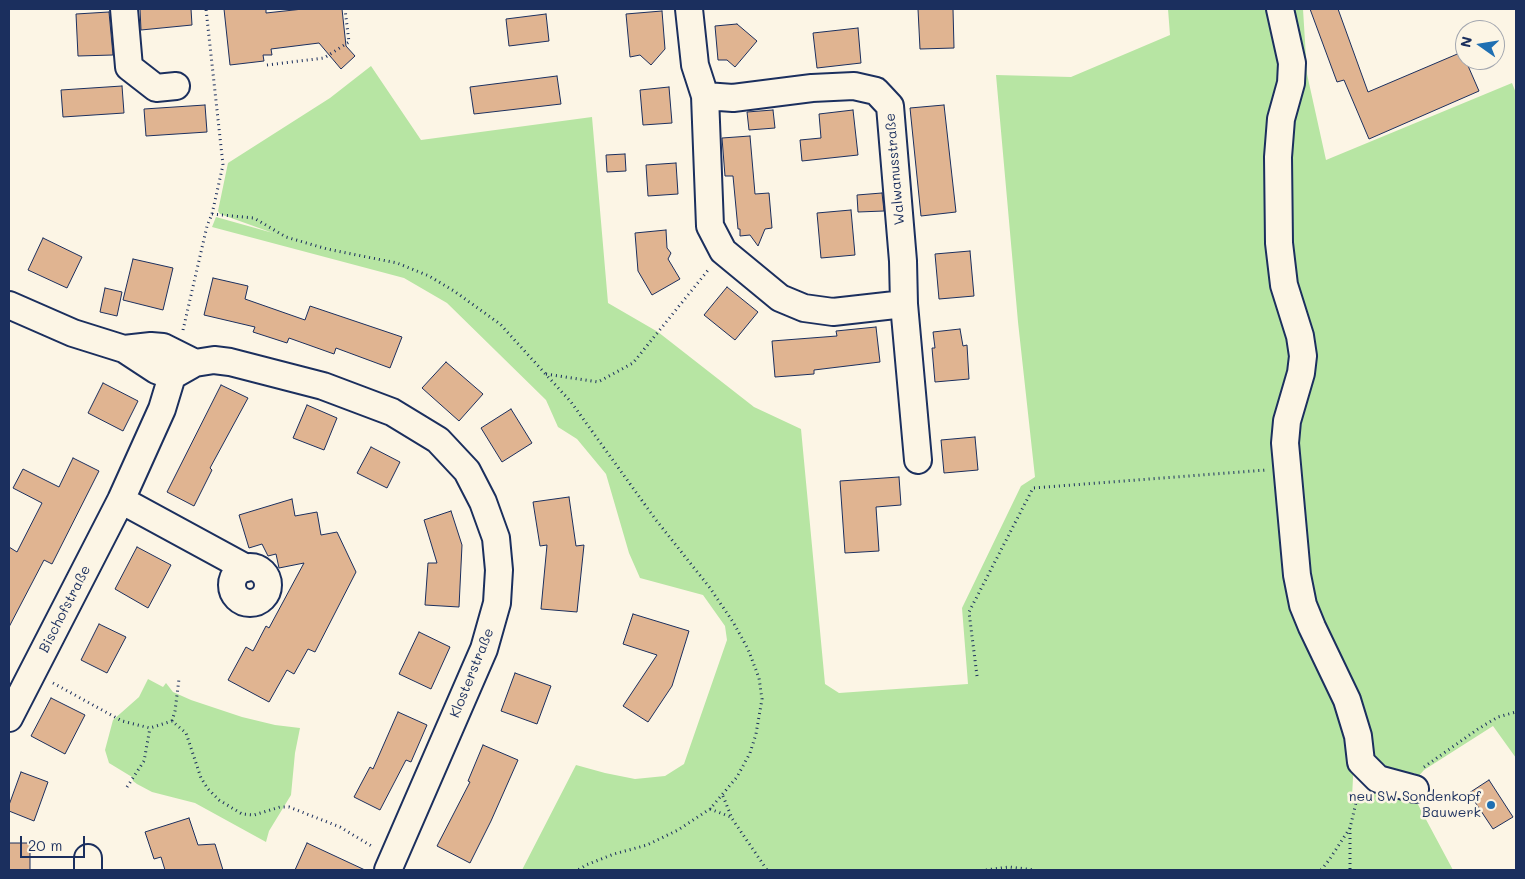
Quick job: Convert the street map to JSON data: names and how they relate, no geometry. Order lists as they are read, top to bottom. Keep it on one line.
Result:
{"streets":{"street":["Walwanusstraße","Bischofstraße","Klosterstraße"]},"crossings":[["Bischofstraße","Klosterstraße"]],"places":["neu SW Sondenkopf Bauwerk"],"scale_bar":"20 m","north":"left"}
